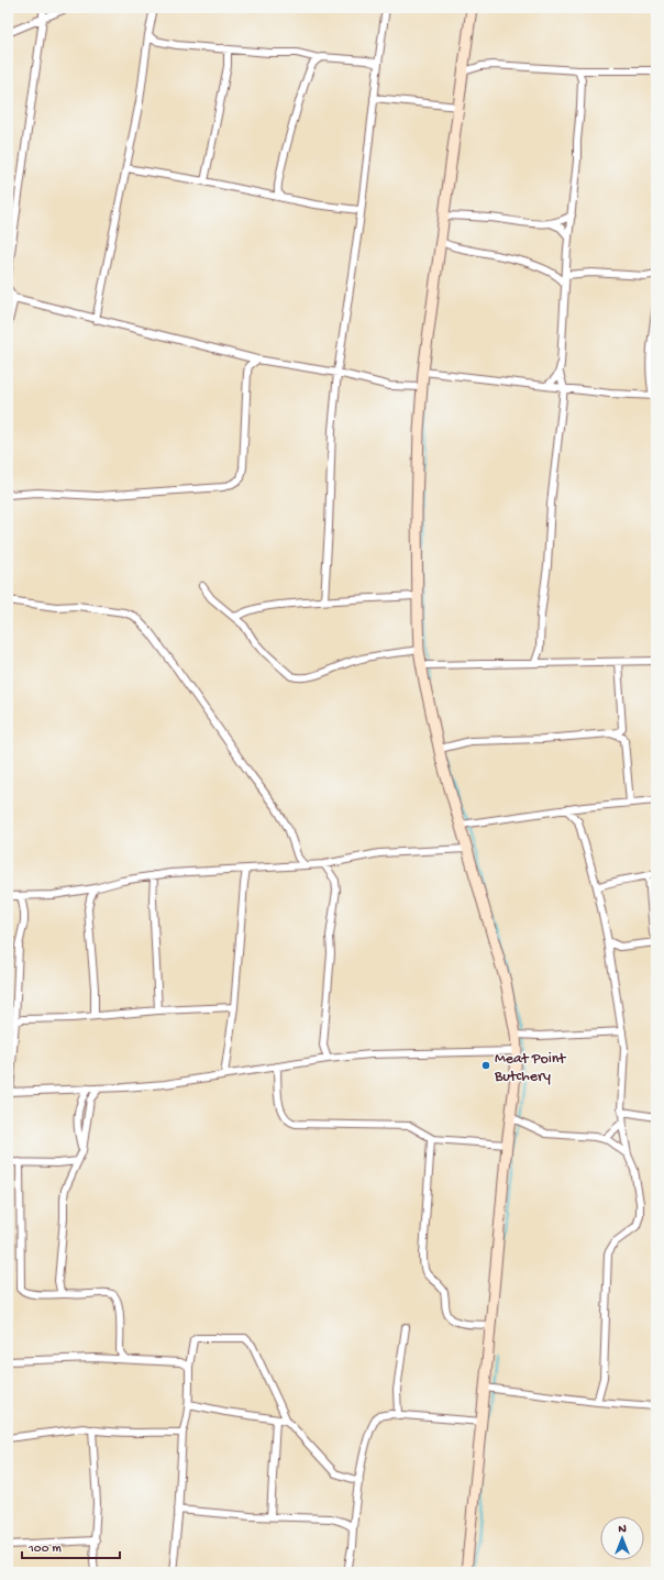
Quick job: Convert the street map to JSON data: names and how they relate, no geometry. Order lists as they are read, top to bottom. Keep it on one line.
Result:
{"places":["Meat Point Butchery"],"scale_bar":"100 m","north":"top"}
